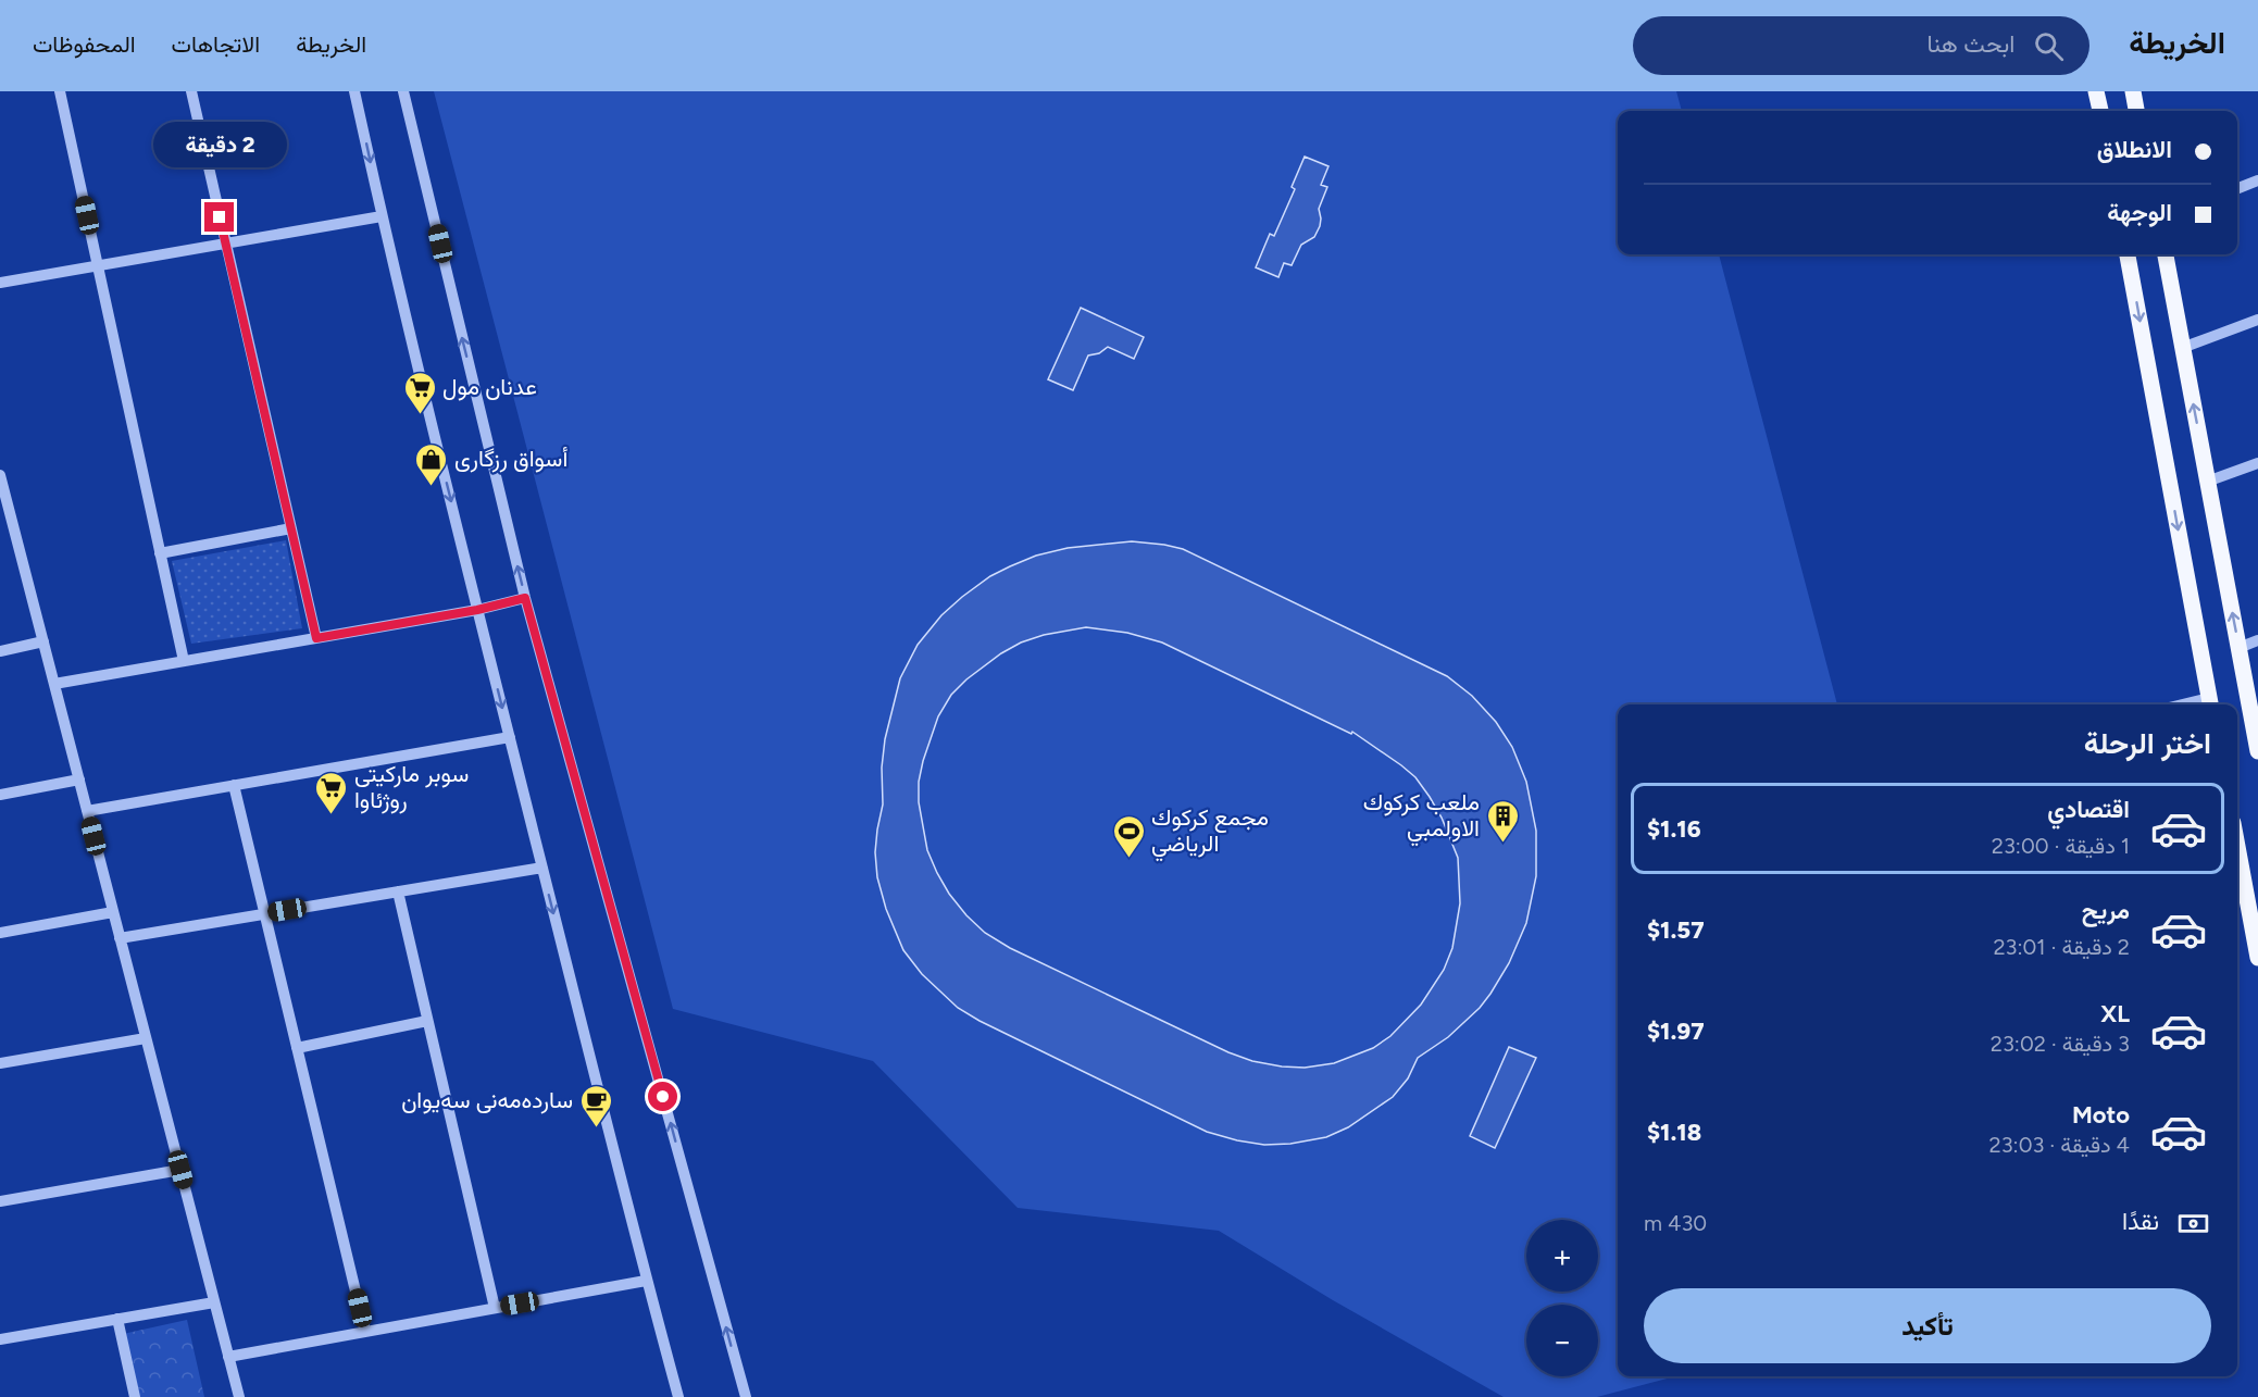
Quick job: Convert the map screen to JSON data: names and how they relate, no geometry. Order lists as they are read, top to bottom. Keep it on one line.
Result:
{"places":{"supermarket":["عدنان مول","سوبر ماركيتى روژئاوا"],"shop":["أسواق رزگارى"],"building":["ملعب كركوك الاولمبي"],"sports":["مجمع كركوك الرياضي"],"cafe":["ساردەمەنی سەیوان"]},"page":{"header":"الخريطة","search":"ابحث هنا","nav":["الخريطة","الاتجاهات","المحفوظات"],"banner":["الانطلاق","الوجهة"],"bubble":"2 دقيقة","heading":"اختر الرحلة","list":[{"name":"اقتصادي","note":"1 دقيقة · 23:00","value":"$1.16"},{"name":"مريح","note":"2 دقيقة · 23:01","value":"$1.57"},{"name":"XL","note":"3 دقيقة · 23:02","value":"$1.97"},{"name":"Moto","note":"4 دقيقة · 23:03","value":"$1.18"}],"pay":["نقدًا","430 m"],"map_buttons":["+","−"],"buttons":"تأكيد"}}
